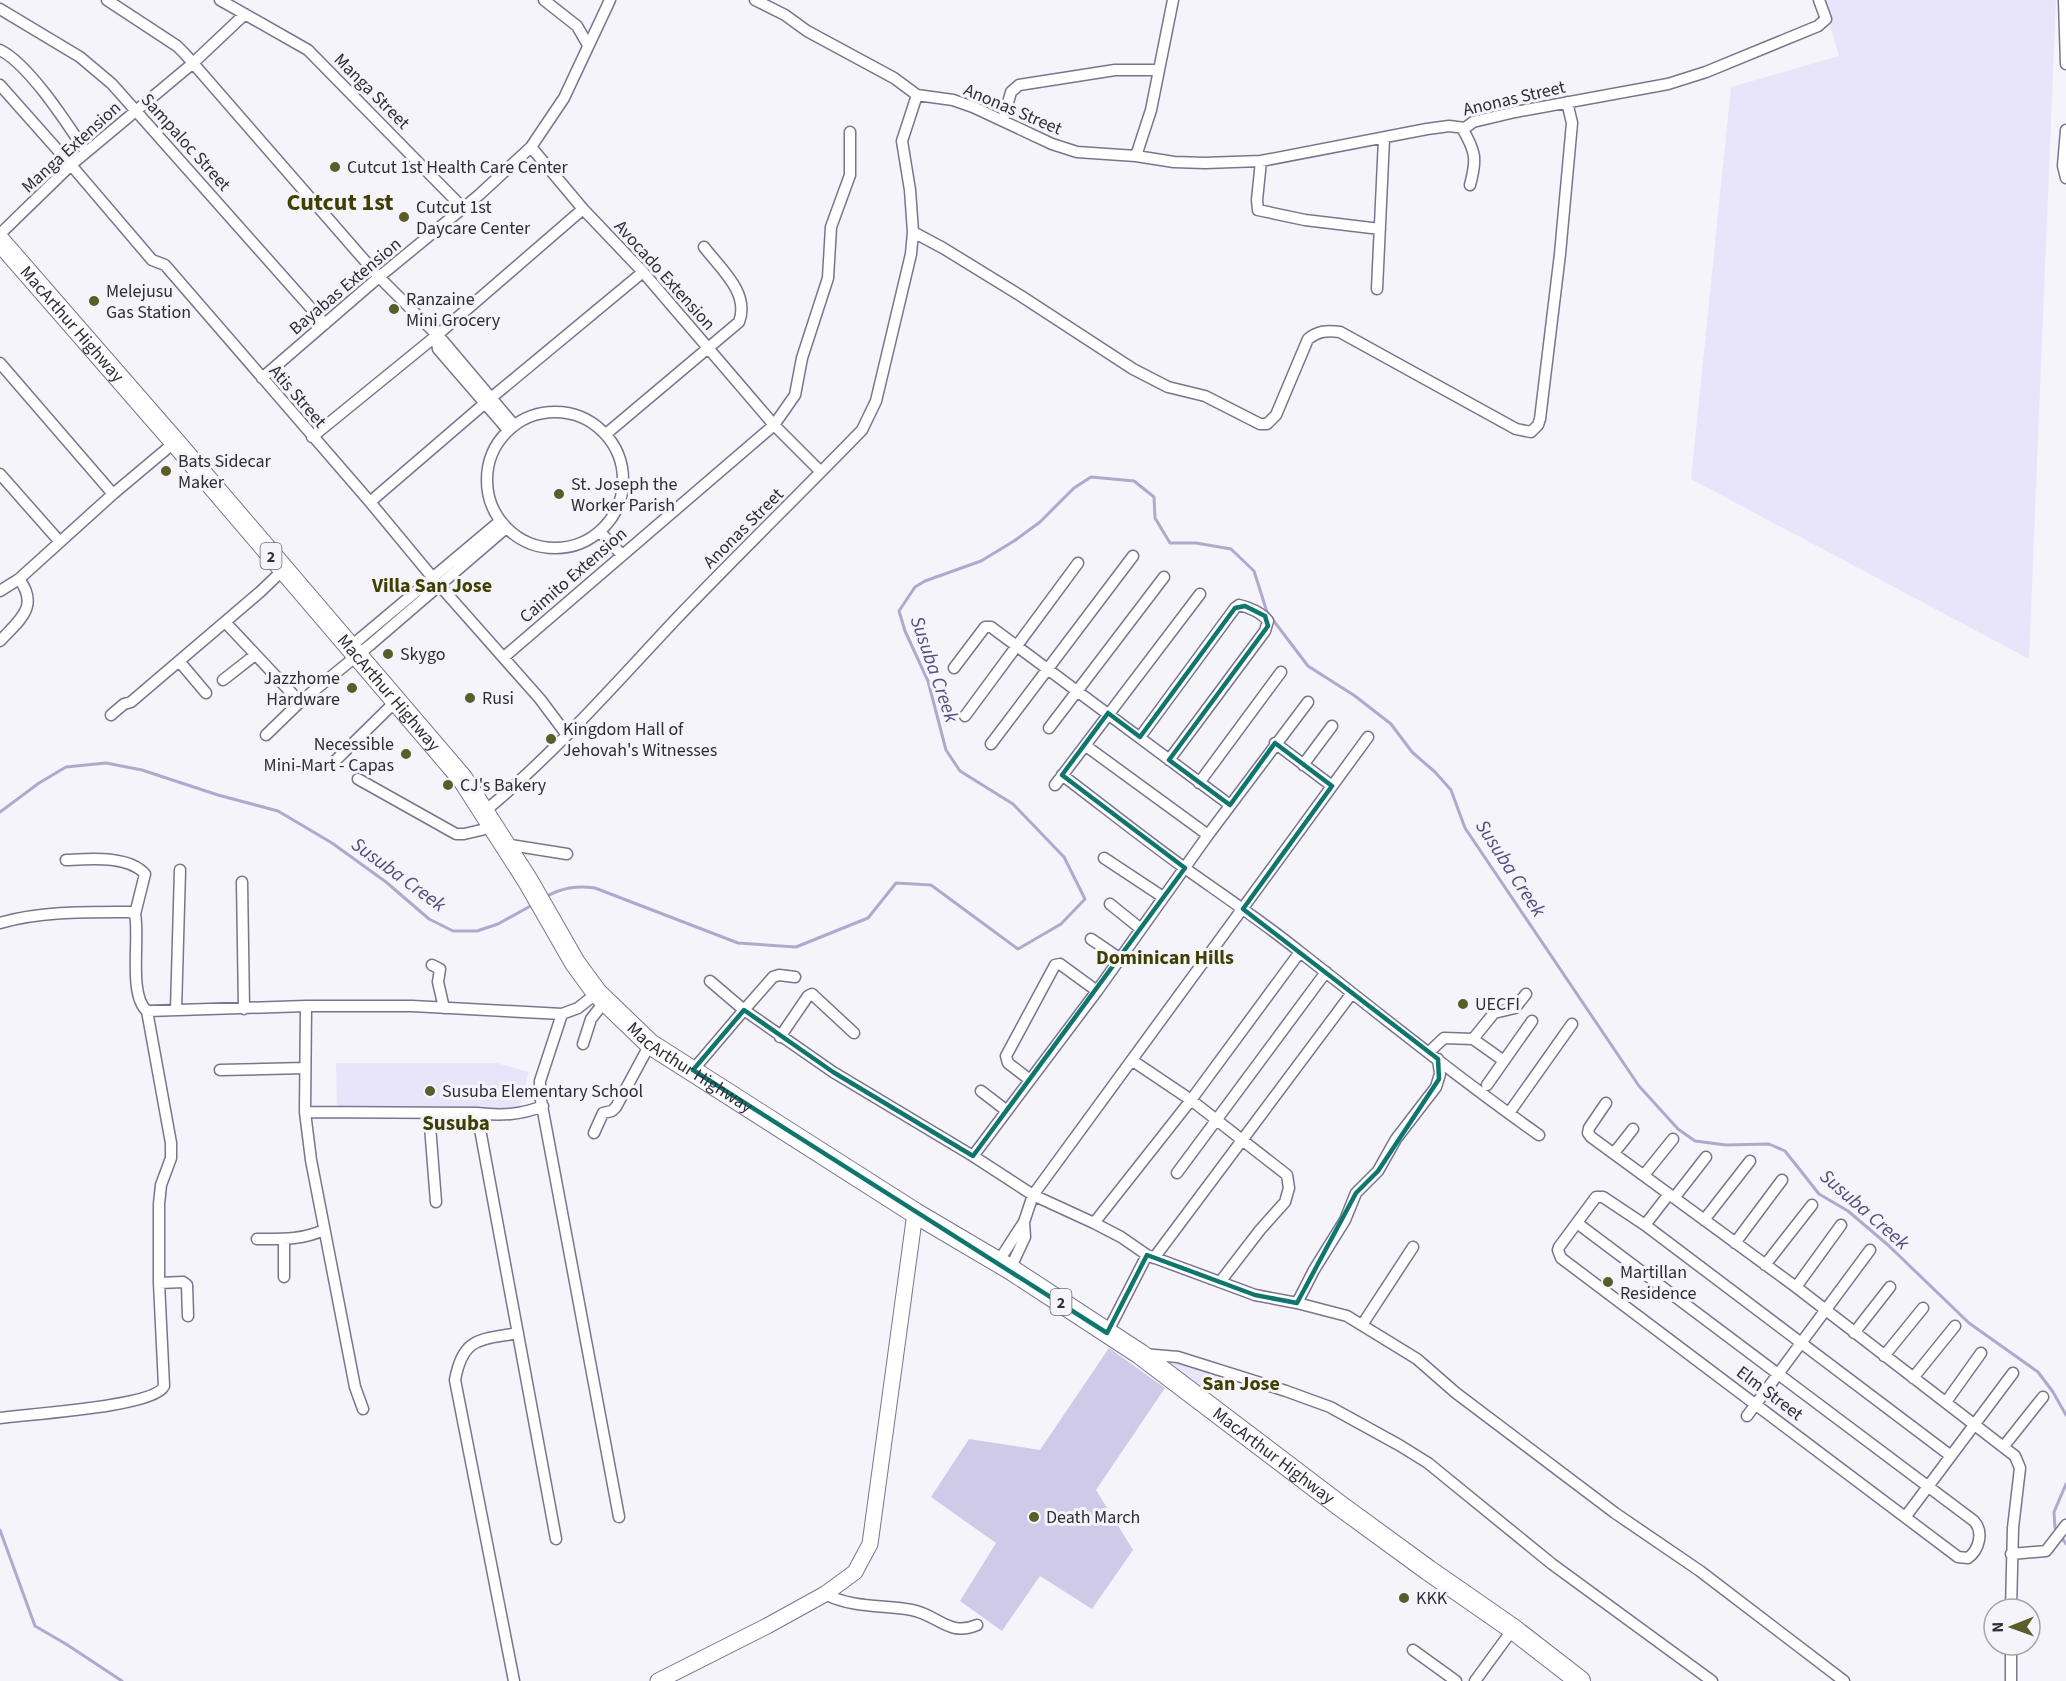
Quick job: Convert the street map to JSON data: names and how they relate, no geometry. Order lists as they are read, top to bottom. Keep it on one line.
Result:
{"streets":{"highway":["MacArthur Highway","2"],"street":["Manga Street","Anonas Street","Sampaloc Street","Manga Extension","Avocado Extension","Bayabas Extension","Atis Street","Caimito Extension","Elm Street"]},"crossings":[["Manga Street","Manga Extension"],["Manga Street","Bayabas Extension"],["Anonas Street","Avocado Extension"],["Anonas Street","MacArthur Highway"],["Anonas Street","Atis Street"],["Sampaloc Street","Manga Extension"],["Sampaloc Street","Bayabas Extension"],["Manga Extension","Atis Street"],["Avocado Extension","Bayabas Extension"],["Avocado Extension","Caimito Extension"],["Bayabas Extension","Atis Street"],["Atis Street","Caimito Extension"]],"districts":["Cutcut 1st","Villa San Jose","Dominican Hills","Susuba","San Jose"],"water":["Susuba Creek"],"places":["Cutcut 1st Health Care Center","Cutcut 1st Daycare Center","Melejusu Gas Station","Ranzaine Mini Grocery","Bats Sidecar Maker","St. Joseph the Worker Parish","Skygo","Jazzhome Hardware","Rusi","Kingdom Hall of Jehovah's Witnesses","Necessible Mini-Mart - Capas","CJ's Bakery","UECFI","Susuba Elementary School","Martillan Residence","Death March","KKK"],"north":"left"}
